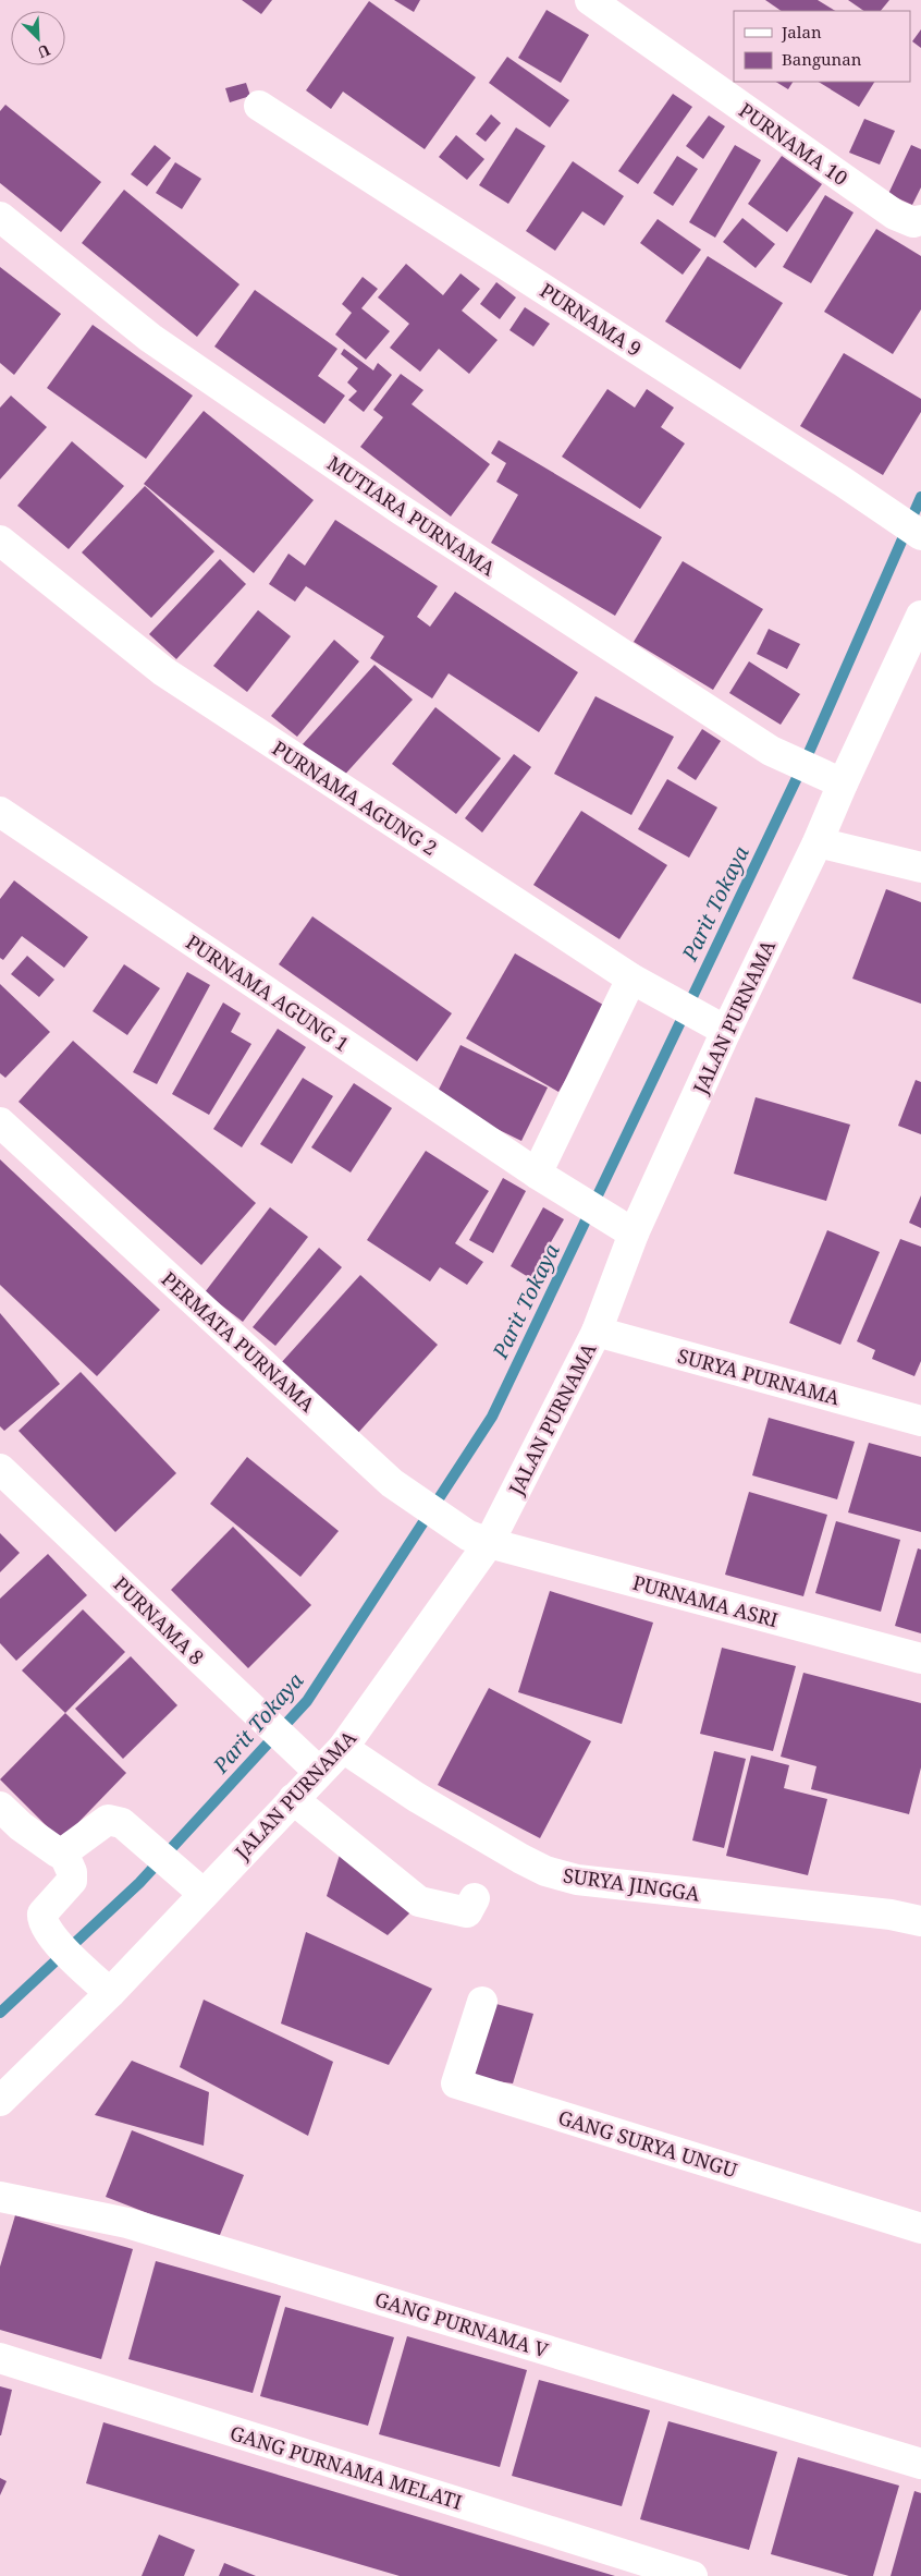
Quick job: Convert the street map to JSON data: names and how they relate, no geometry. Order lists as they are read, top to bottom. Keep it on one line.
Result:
{"streets":{"street":["PURNAMA 10","PURNAMA 9","MUTIARA PURNAMA","PURNAMA AGUNG 2","PURNAMA AGUNG 1","JALAN PURNAMA","PERMATA PURNAMA","SURYA PURNAMA","PURNAMA ASRI","PURNAMA 8","SURYA JINGGA","GANG SURYA UNGU","GANG PURNAMA V","GANG PURNAMA MELATI"]},"crossings":[["MUTIARA PURNAMA","JALAN PURNAMA"],["PURNAMA AGUNG 2","JALAN PURNAMA"],["PURNAMA AGUNG 1","JALAN PURNAMA"],["JALAN PURNAMA","PERMATA PURNAMA"],["JALAN PURNAMA","SURYA PURNAMA"],["JALAN PURNAMA","PURNAMA ASRI"],["JALAN PURNAMA","PURNAMA 8"],["JALAN PURNAMA","SURYA JINGGA"],["PERMATA PURNAMA","PURNAMA ASRI"]],"water":["Parit Tokaya"],"legend":["Jalan","Bangunan"],"north":"bottom right"}
